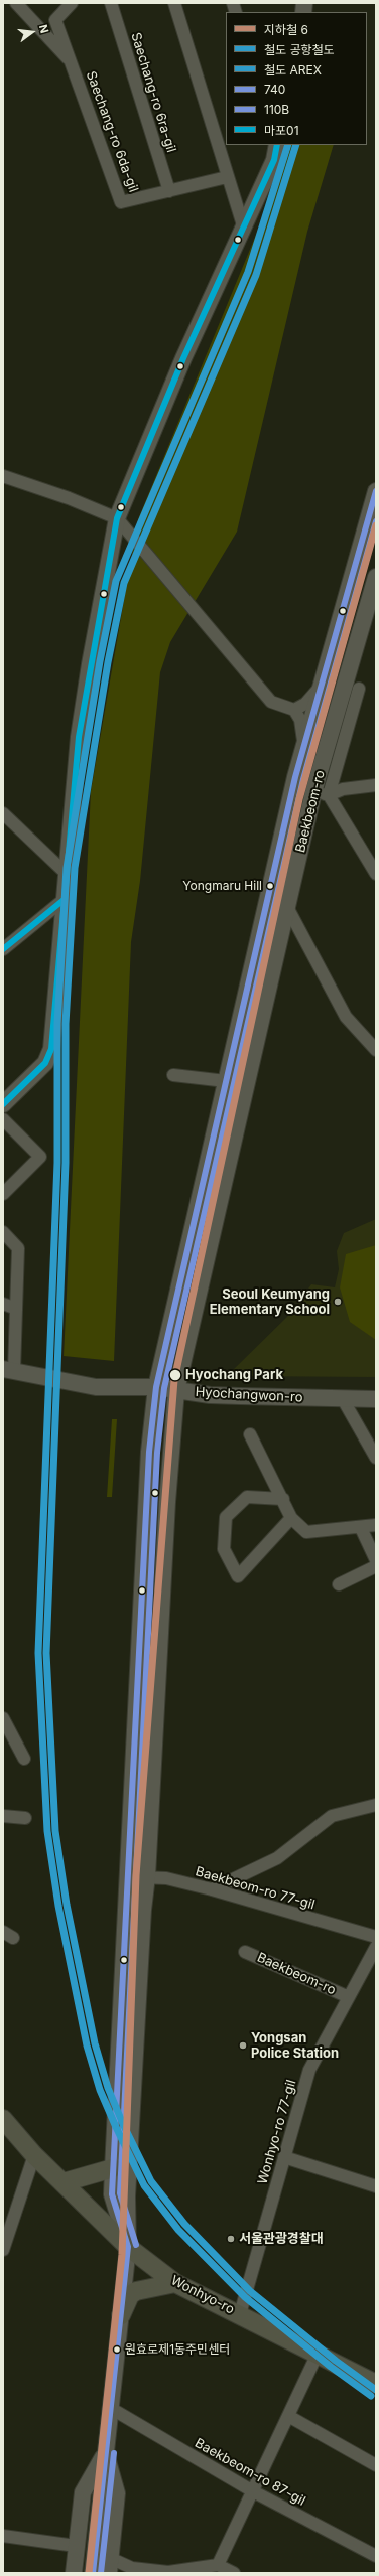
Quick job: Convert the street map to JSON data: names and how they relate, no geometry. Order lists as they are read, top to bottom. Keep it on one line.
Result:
{"streets":{"main road":["Baekbeom-ro","Hyochangwon-ro","Wonhyo-ro"],"street":["Saechang-ro 6ra-gil","Saechang-ro 6da-gil","Baekbeom-ro 77-gil","Wonhyo-ro 77-gil","Baekbeom-ro 87-gil"]},"crossings":[["Saechang-ro 6ra-gil","Saechang-ro 6da-gil"],["Baekbeom-ro","Hyochangwon-ro"],["Baekbeom-ro","Baekbeom-ro 77-gil"],["Baekbeom-ro","Wonhyo-ro 77-gil"],["Baekbeom-ro","Wonhyo-ro"],["Baekbeom-ro","Baekbeom-ro 87-gil"],["Wonhyo-ro 77-gil","Wonhyo-ro"]],"places":["Yongmaru Hill","Seoul Keumyang Elementary School","Hyochang Park","Yongsan Police Station","서울관광경찰대","원효로제1동주민센터"],"lines":["rail line 공항철도","rail line AREX","transit line 마포01","transit line 740","transit line 110B","metro line 6"],"legend":["지하철 6","철도 공항철도","철도 AREX","740","110B","마포01"],"north":"right"}
